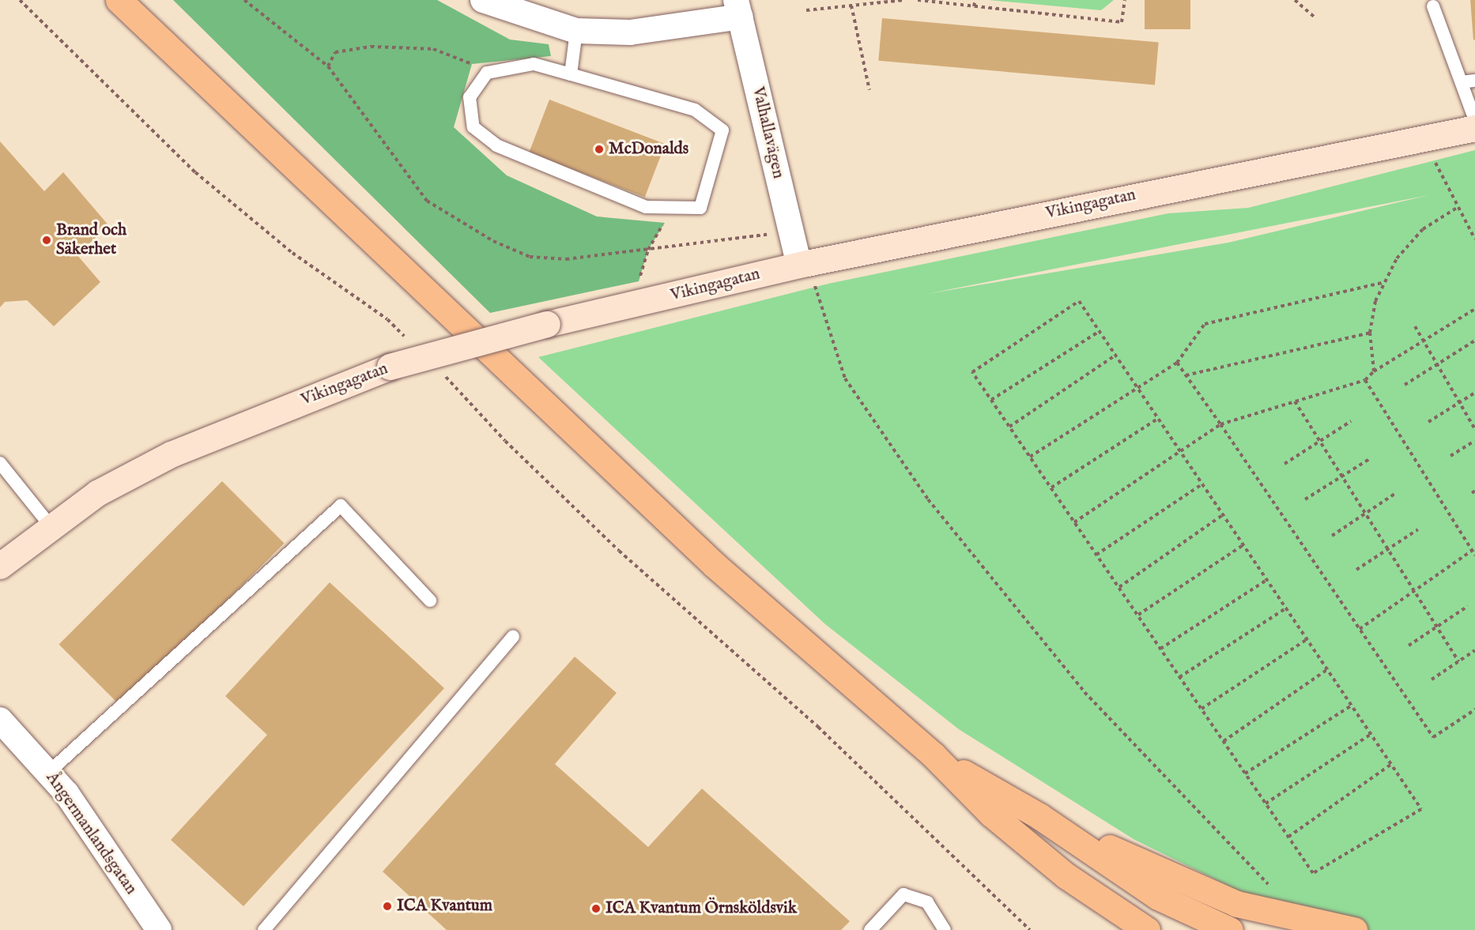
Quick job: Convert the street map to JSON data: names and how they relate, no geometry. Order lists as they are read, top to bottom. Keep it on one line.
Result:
{"streets":{"street":["Valhallavägen","Vikingagatan","Ångermanlandsgatan"]},"crossings":[["Valhallavägen","Vikingagatan"]],"places":["McDonalds","Brand och Säkerhet","ICA Kvantum","ICA Kvantum Örnsköldsvik"]}
